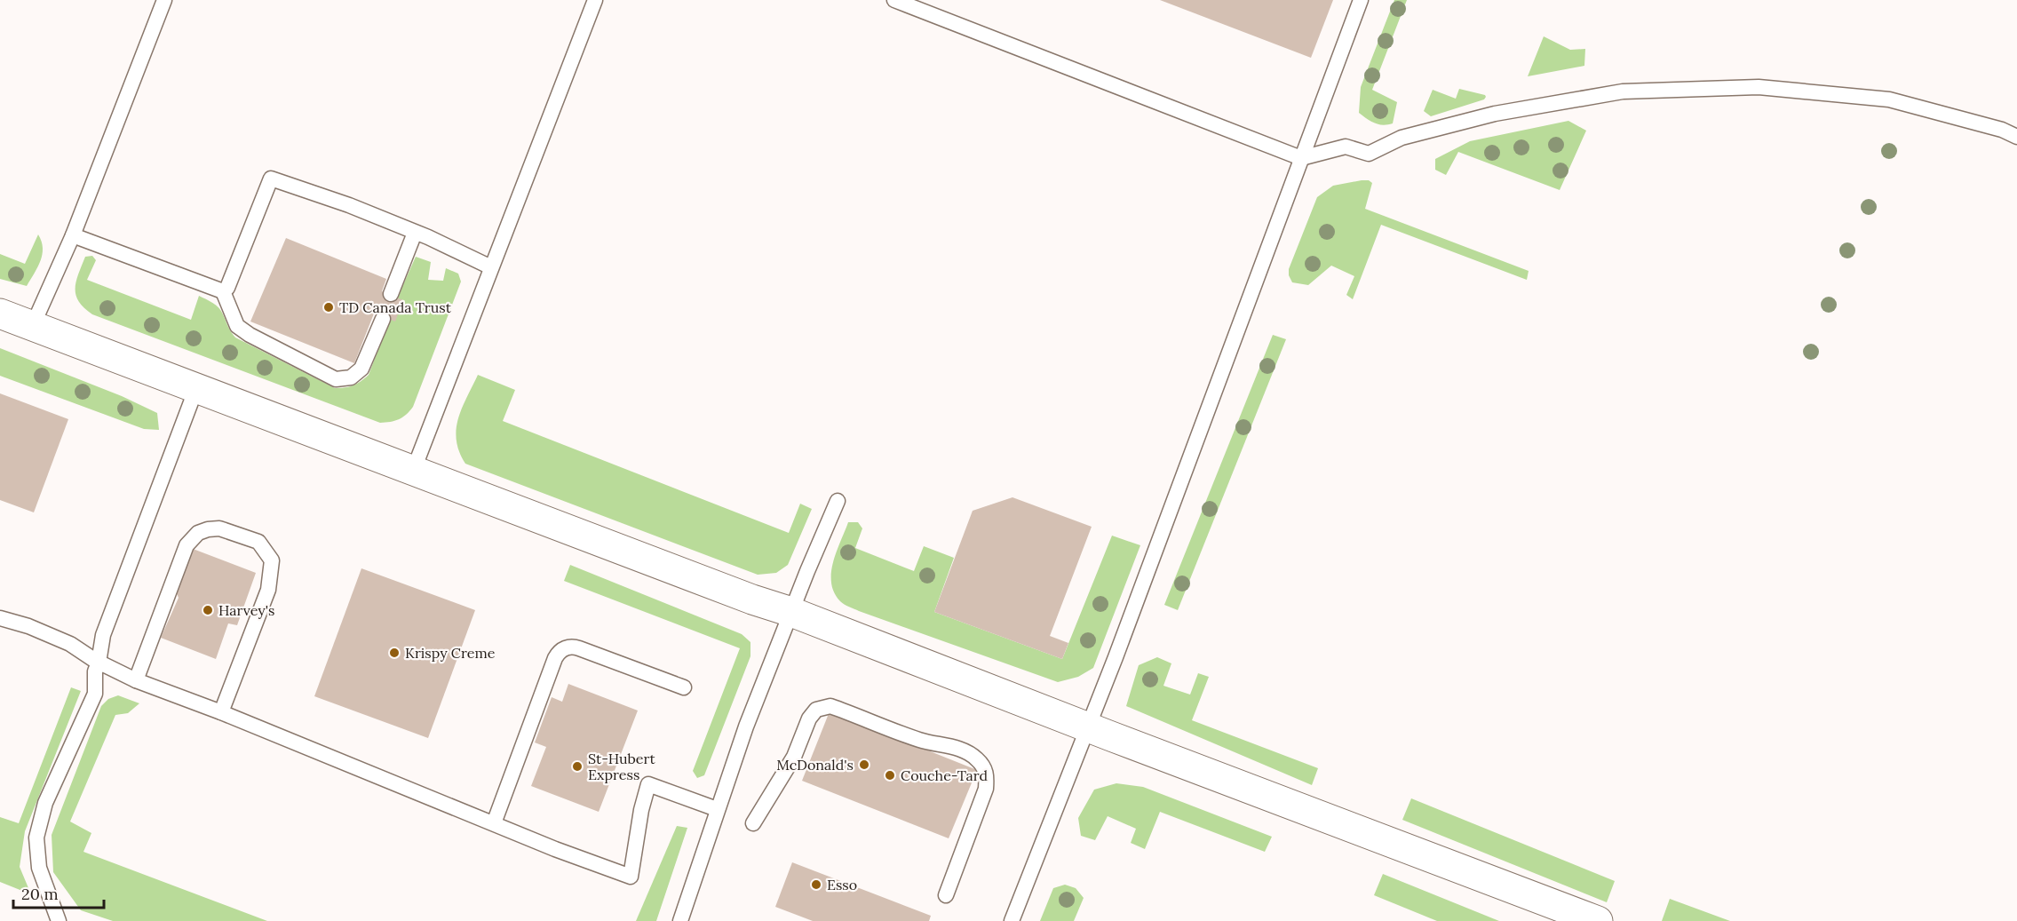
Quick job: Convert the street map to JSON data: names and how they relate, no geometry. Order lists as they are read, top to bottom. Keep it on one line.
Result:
{"places":["TD Canada Trust","Harvey's","Krispy Creme","McDonald's","St-Hubert Express","Couche-Tard","Esso"],"scale_bar":"20 m"}
